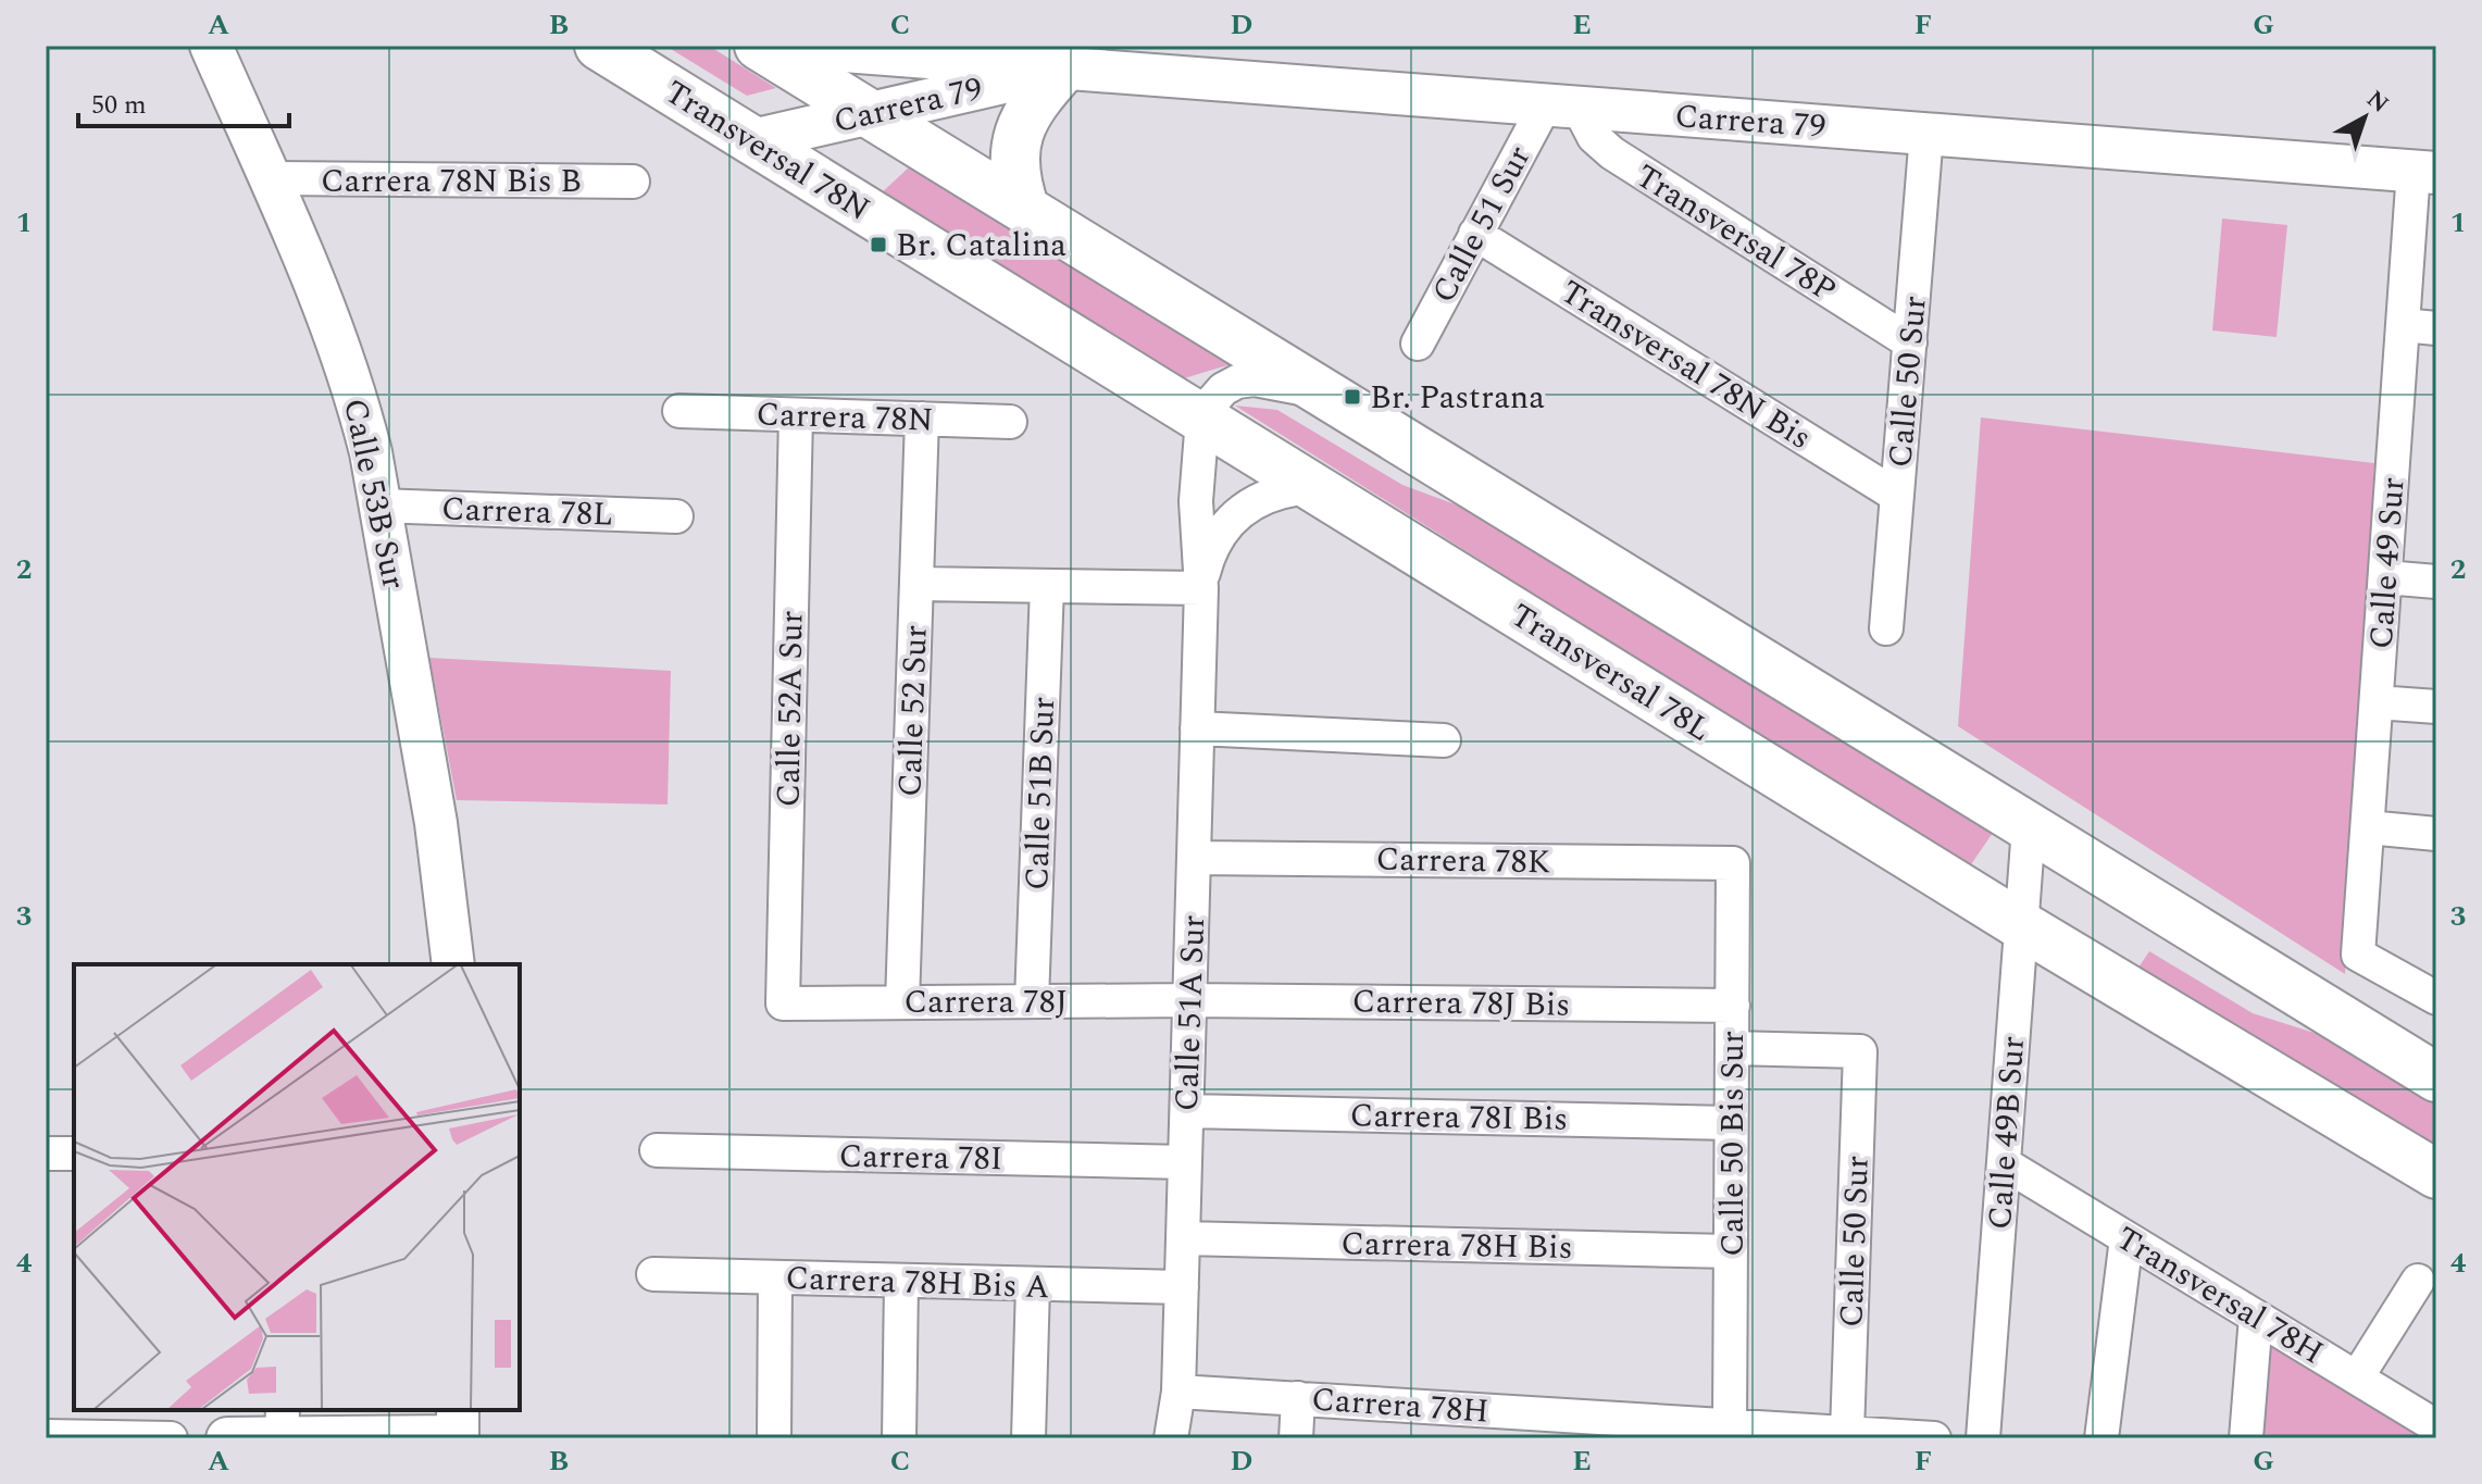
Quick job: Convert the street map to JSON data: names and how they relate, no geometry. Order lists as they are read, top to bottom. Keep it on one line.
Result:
{"streets":{"main road":["Transversal 78N","Transversal 78L"],"street":["Carrera 79","Carrera 78N Bis B","Calle 51 Sur","Transversal 78P","Transversal 78N Bis","Calle 50 Sur","Carrera 78N","Calle 53B Sur","Carrera 78L","Calle 49 Sur","Calle 52A Sur","Calle 52 Sur","Calle 51B Sur","Carrera 78K","Carrera 78J","Carrera 78J Bis","Calle 51A Sur","Carrera 78I Bis","Calle 49B Sur","Calle 50 Bis Sur","Carrera 78I","Carrera 78H Bis","Carrera 78H Bis A","Transversal 78H","Carrera 78H"]},"crossings":[["Carrera 79","Transversal 78N"],["Carrera 79","Calle 51 Sur"],["Carrera 79","Transversal 78P"],["Carrera 79","Calle 50 Sur"],["Carrera 79","Calle 49 Sur"],["Transversal 78N","Transversal 78L"],["Transversal 78N","Calle 51A Sur"],["Carrera 78N Bis B","Calle 53B Sur"],["Calle 51 Sur","Transversal 78P"],["Calle 51 Sur","Transversal 78N Bis"],["Transversal 78P","Calle 50 Sur"],["Transversal 78N Bis","Calle 50 Sur"],["Calle 50 Sur","Calle 50 Bis Sur"],["Calle 50 Sur","Carrera 78H"],["Carrera 78N","Calle 52A Sur"],["Carrera 78N","Calle 52 Sur"],["Calle 53B Sur","Carrera 78L"],["Transversal 78L","Calle 51A Sur"],["Transversal 78L","Calle 49B Sur"],["Calle 52A Sur","Carrera 78J"],["Calle 52 Sur","Carrera 78J"],["Calle 51B Sur","Carrera 78J"],["Carrera 78K","Calle 51A Sur"],["Carrera 78K","Calle 50 Bis Sur"],["Carrera 78J","Carrera 78J Bis"],["Carrera 78J","Calle 51A Sur"],["Carrera 78J Bis","Calle 51A Sur"],["Carrera 78J Bis","Calle 50 Bis Sur"],["Calle 51A Sur","Carrera 78I Bis"],["Calle 51A Sur","Carrera 78I"],["Calle 51A Sur","Carrera 78H Bis"],["Calle 51A Sur","Carrera 78H Bis A"],["Calle 51A Sur","Carrera 78H"],["Carrera 78I Bis","Calle 50 Bis Sur"],["Calle 49B Sur","Transversal 78H"],["Calle 50 Bis Sur","Carrera 78H Bis"],["Calle 50 Bis Sur","Carrera 78H"]],"places":{"transit":["Br. Catalina","Br. Pastrana"]},"scale_bar":"50 m","north":"top right","grid":{"columns":["A","B","C","D","E","F","G"],"rows":["1","2","3","4"]}}
